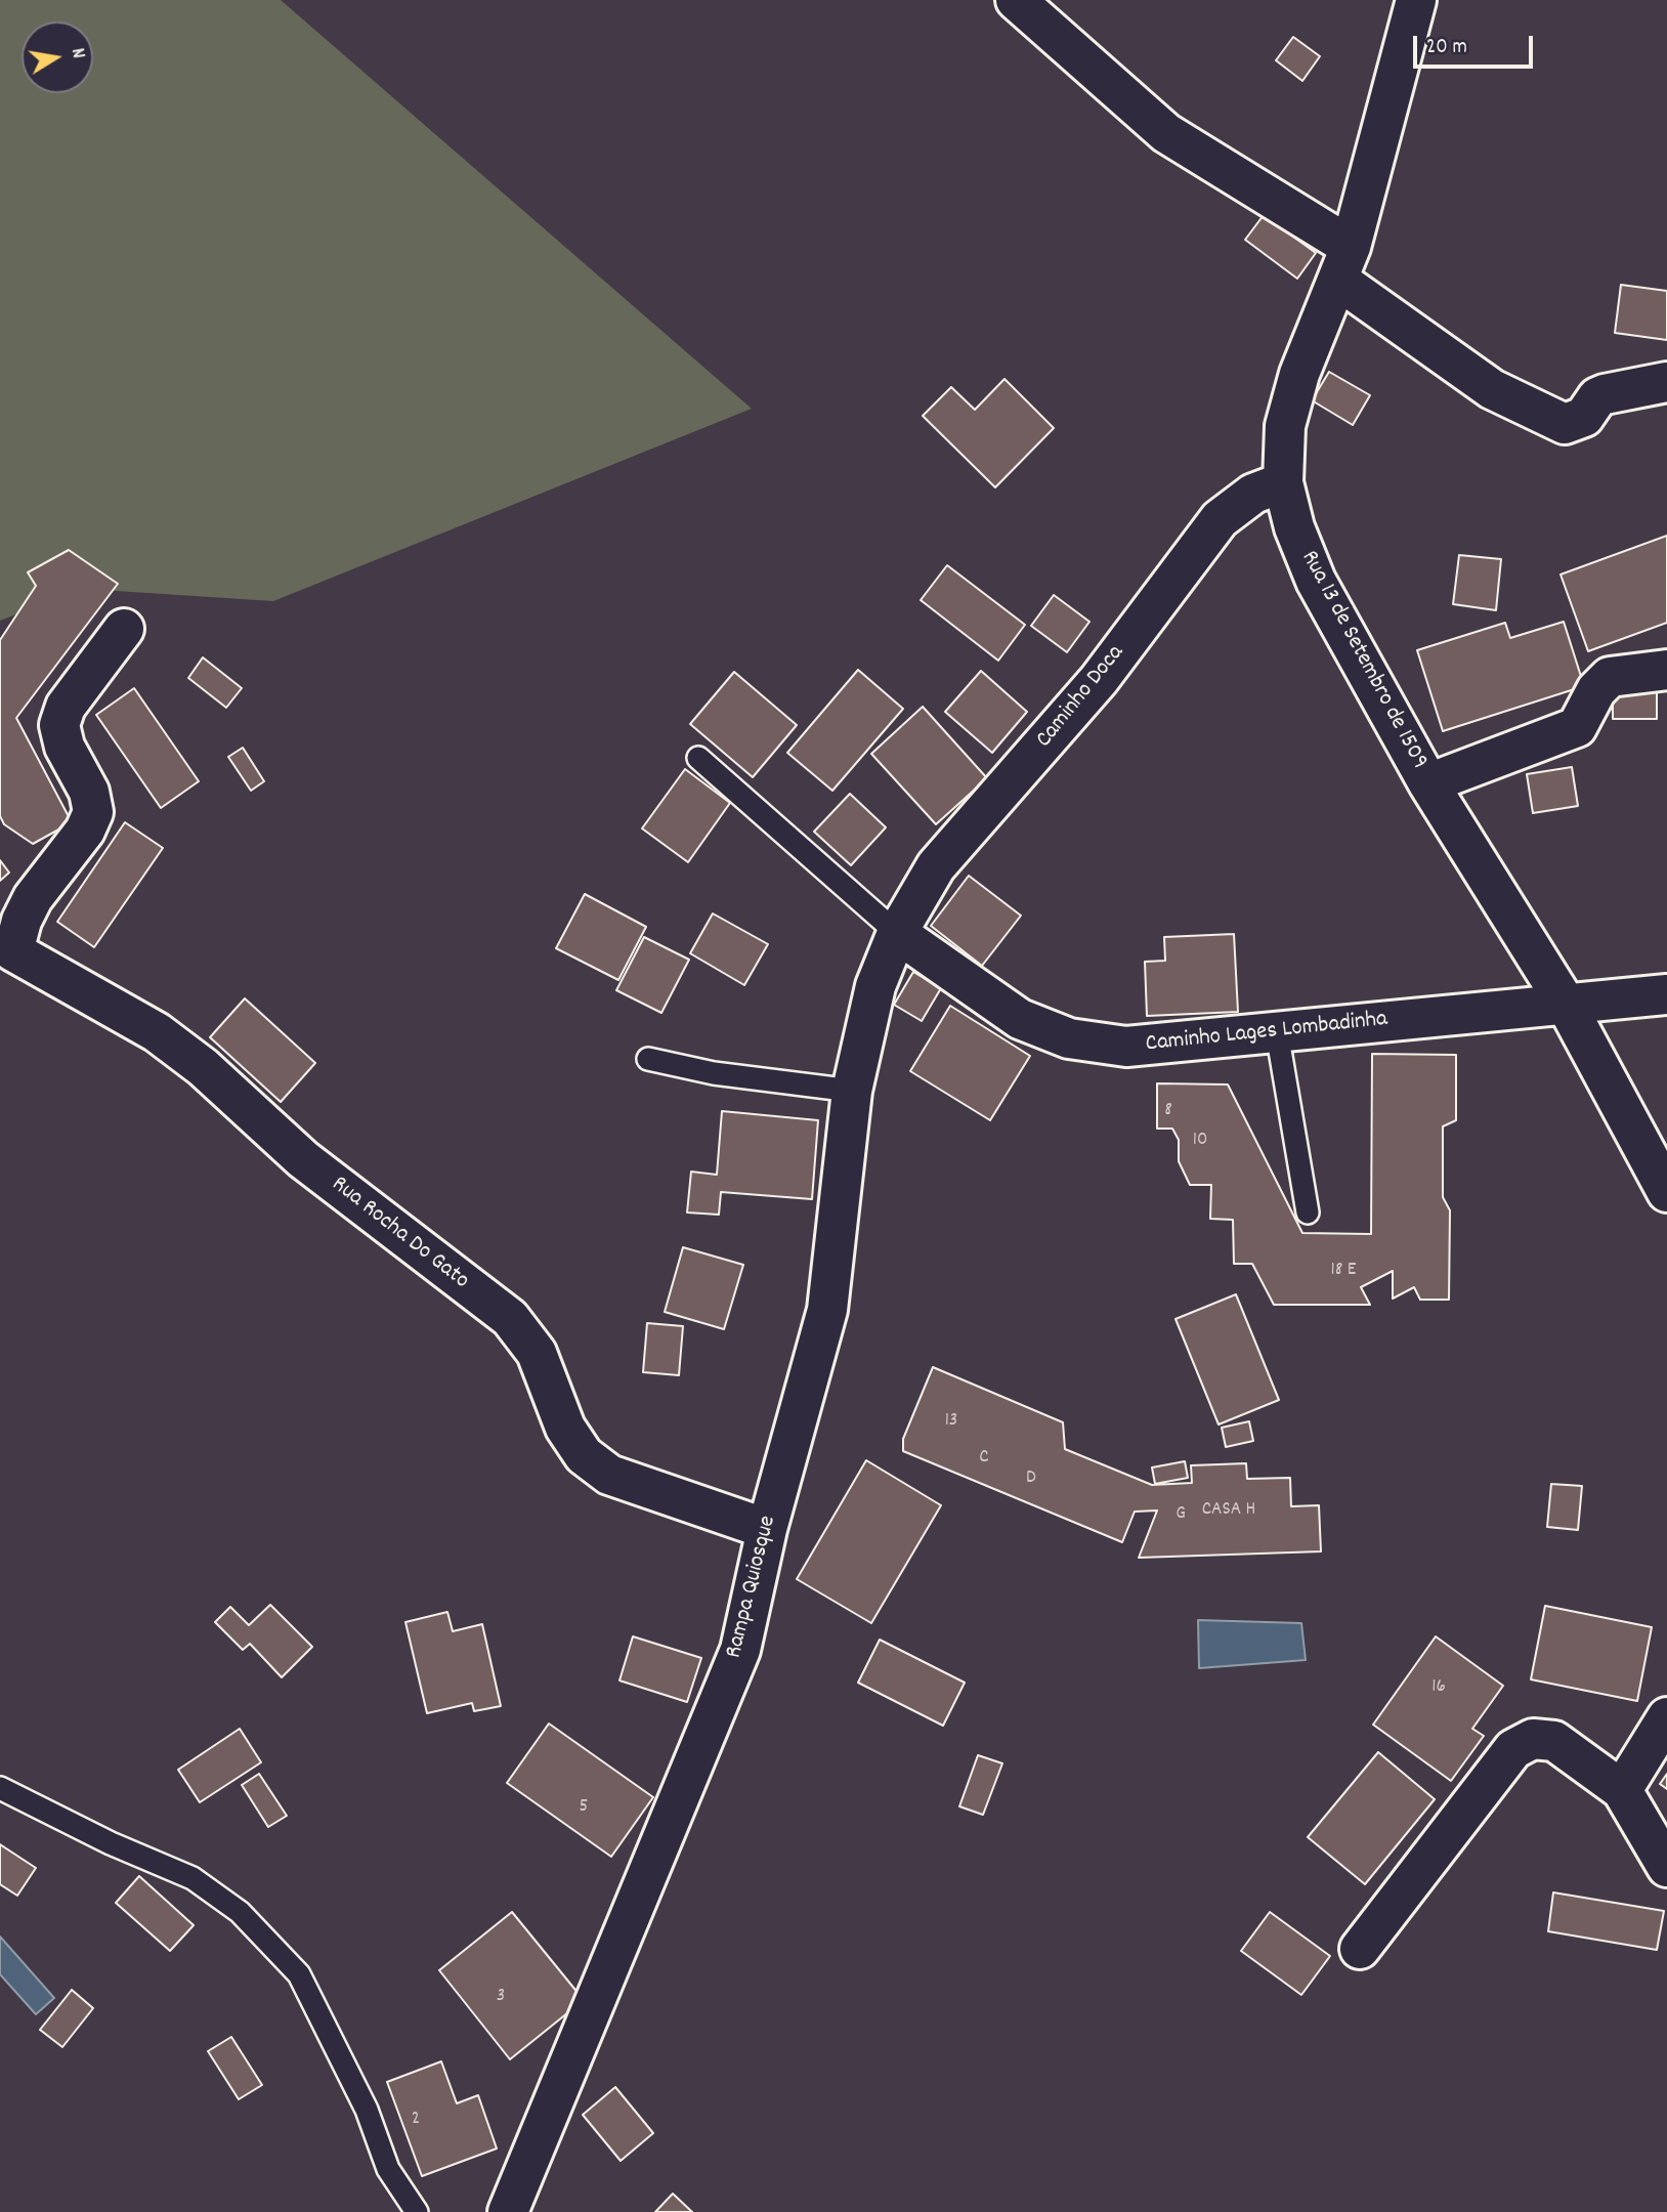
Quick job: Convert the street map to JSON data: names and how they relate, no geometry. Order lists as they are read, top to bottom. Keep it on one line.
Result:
{"streets":{"street":["Rua 13 de Setembro de 1509","Caminho Doca","Caminho Lages Lombadinha","Rua Rocha Do Gato","Rampa Quiosque"]},"crossings":[["Rua 13 de Setembro de 1509","Caminho Doca"],["Rua 13 de Setembro de 1509","Caminho Lages Lombadinha"],["Caminho Doca","Caminho Lages Lombadinha"],["Caminho Doca","Rampa Quiosque"],["Caminho Lages Lombadinha","Rampa Quiosque"],["Rua Rocha Do Gato","Rampa Quiosque"]],"house_numbers":["8","10","18 E","13","C","D","CASA H","G","16","5","3","2"],"scale_bar":"20 m","north":"right"}
